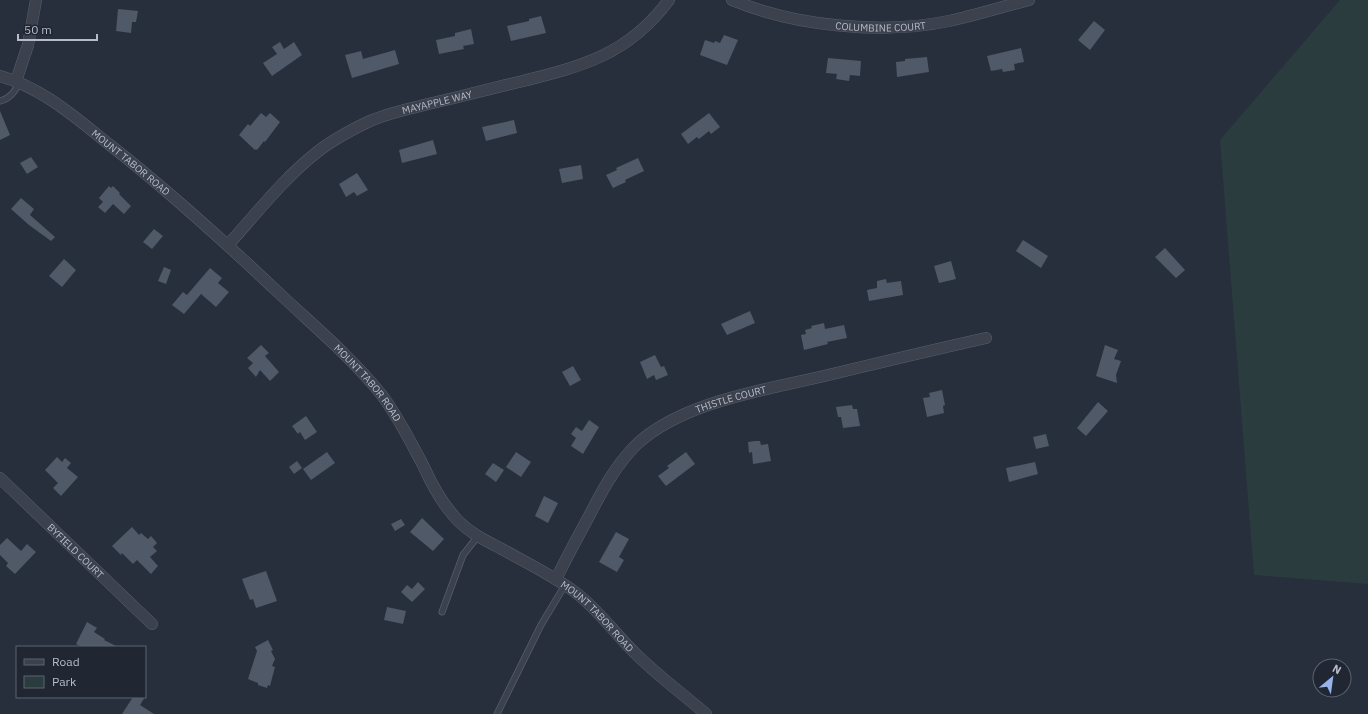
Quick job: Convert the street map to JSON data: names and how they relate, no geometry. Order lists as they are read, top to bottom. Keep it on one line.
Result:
{"streets":{"street":["COLUMBINE COURT","MAYAPPLE WAY","MOUNT TABOR ROAD","THISTLE COURT","BYFIELD COURT"]},"crossings":[["MAYAPPLE WAY","MOUNT TABOR ROAD"],["MOUNT TABOR ROAD","THISTLE COURT"]],"legend":["Road","Park"],"scale_bar":"50 m","north":"top right"}
